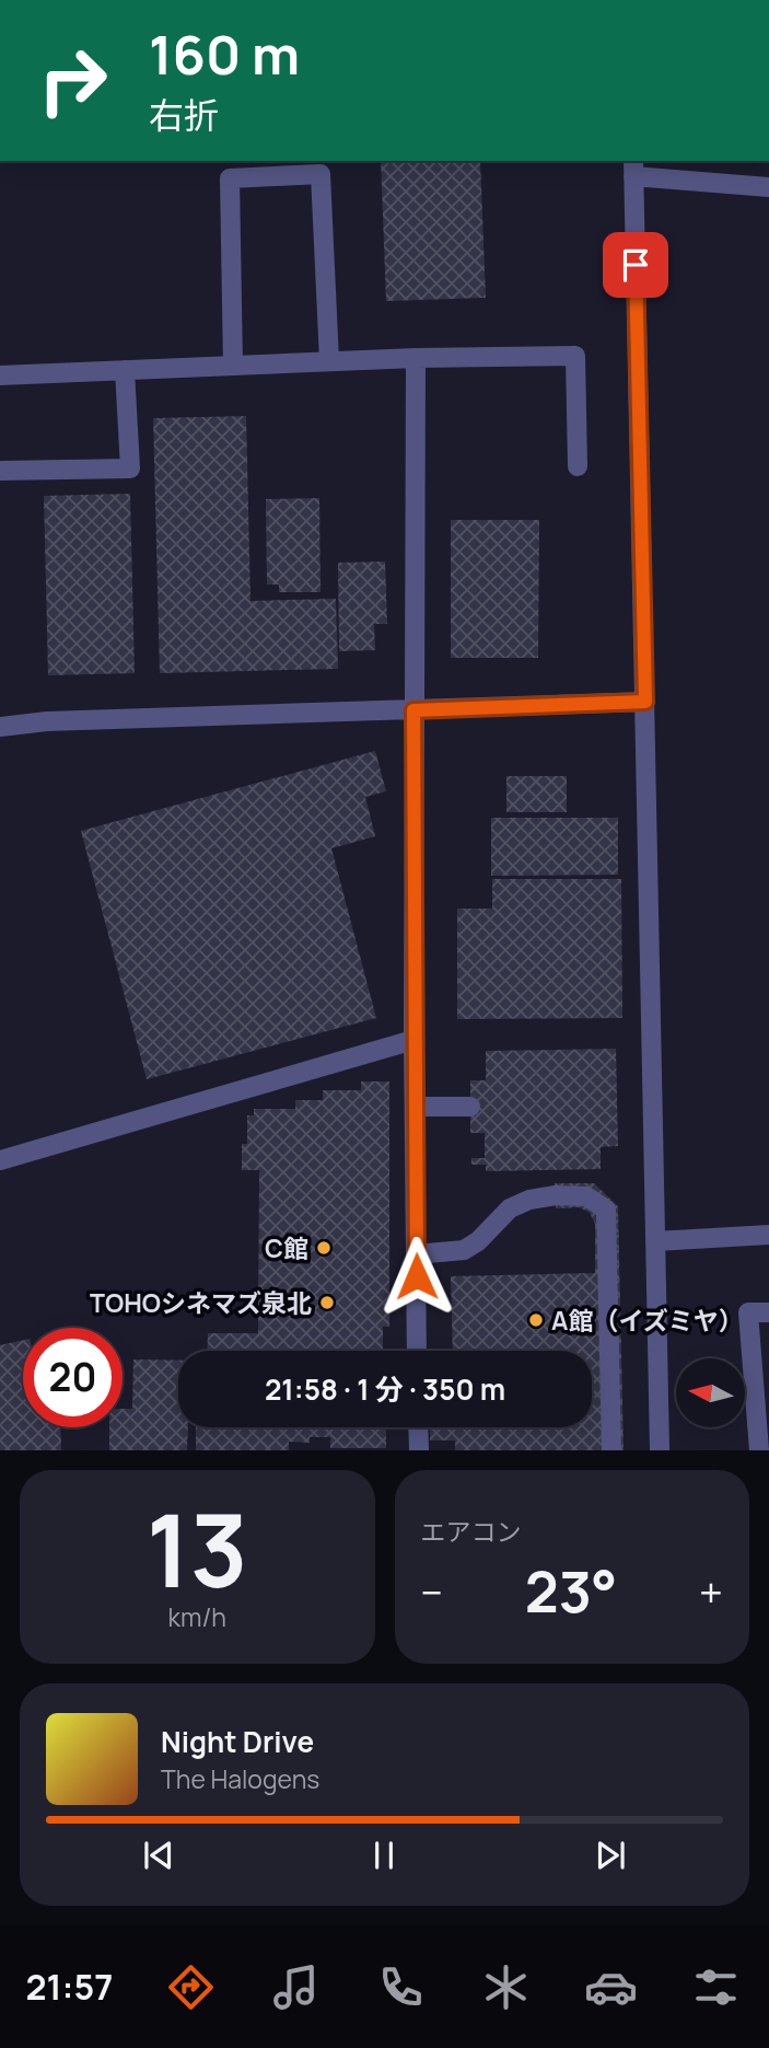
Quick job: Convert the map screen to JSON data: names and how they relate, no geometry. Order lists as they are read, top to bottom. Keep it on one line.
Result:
{"places":["C館","TOHOシネマズ泉北","A館（イズミヤ）"],"north":"left","page":{"turn":["160 m","右折"],"limit":"20","trip":"21:58 · 1 分 · 350 m","tile":[["13","km/h"],"エアコン"],"heat":["−","23°","+"],"song":["Night Drive","The Halogens"],"tabs":"21:57"}}
